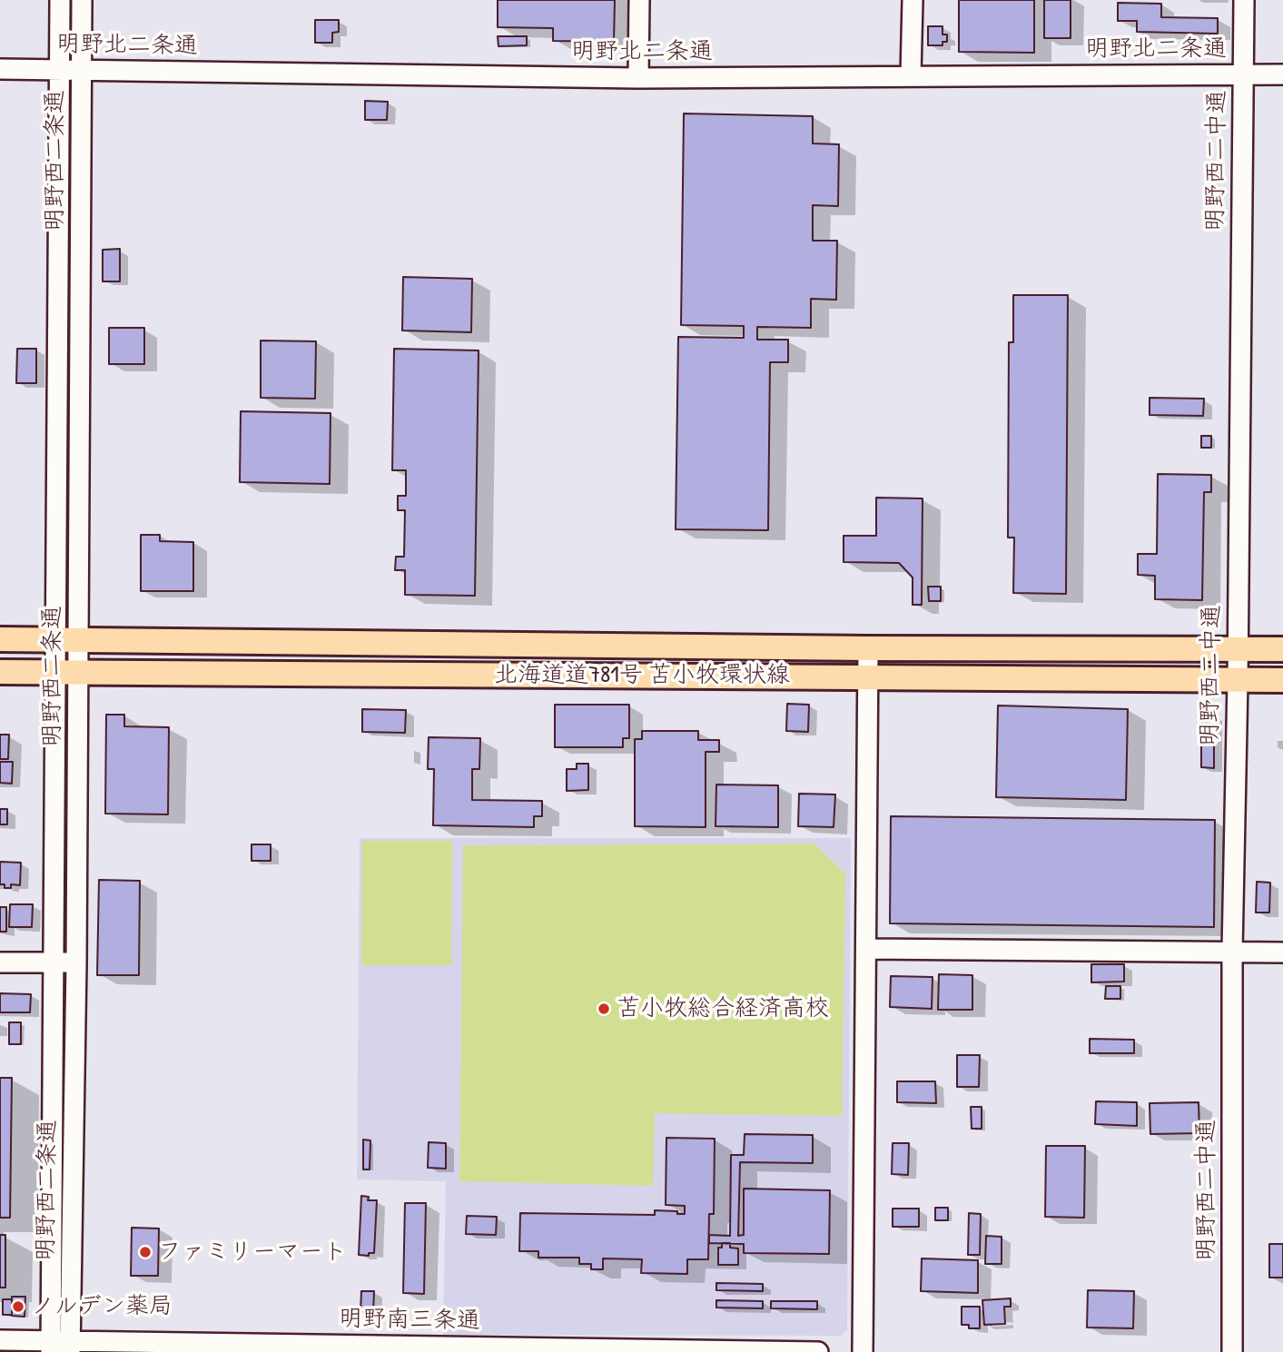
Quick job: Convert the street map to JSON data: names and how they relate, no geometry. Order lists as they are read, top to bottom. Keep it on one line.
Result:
{"streets":{"main road":["北海道道781号 苫小牧環状線"],"street":["明野北二条通","明野西二条通","明野西二中通","明野南三条通"]},"crossings":[["明野北二条通","明野西二条通"],["明野北二条通","明野西二中通"],["明野西二条通","北海道道781号 苫小牧環状線"],["明野西二条通","明野南三条通"],["明野西二中通","北海道道781号 苫小牧環状線"]],"places":["苫小牧総合経済高校","ファミリーマート","ノルデン薬局"]}
